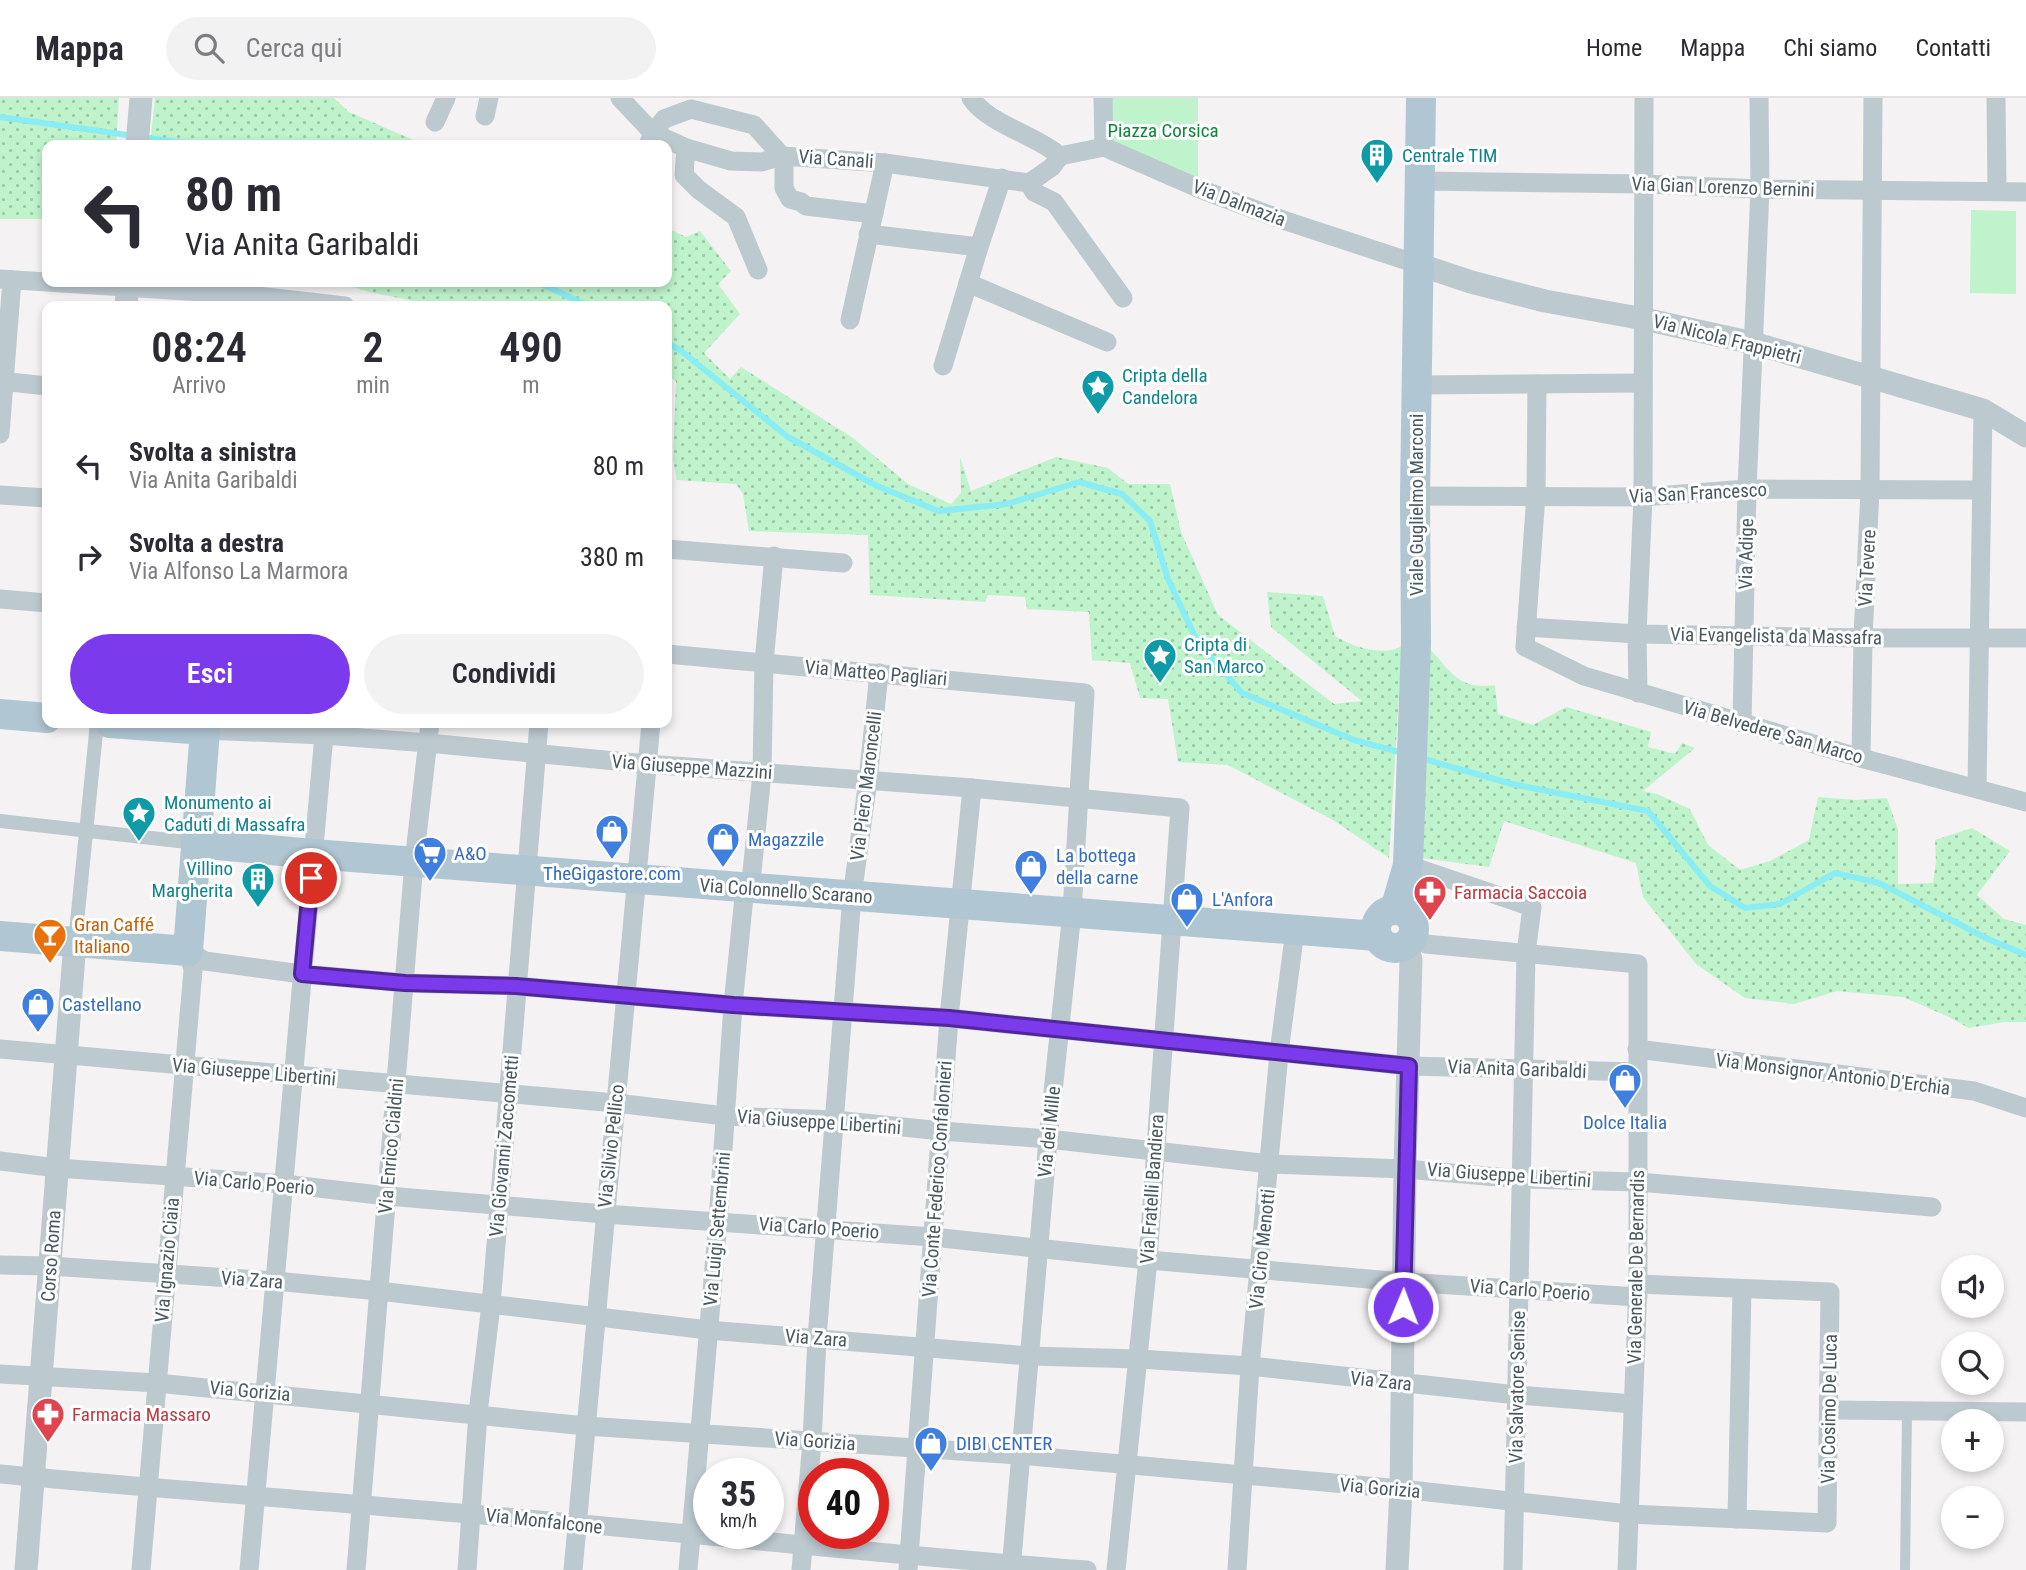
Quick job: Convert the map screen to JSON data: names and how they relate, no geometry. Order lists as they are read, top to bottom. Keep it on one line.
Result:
{"streets":{"main road":["Viale Guglielmo Marconi","Via Colonnello Scarano"],"street":["Via Canali","Via Gian Lorenzo Bernini","Via Dalmazia","Via Nicola Frappietri","Via San Francesco","Via Adige","Via Tevere","Via Evangelista da Massafra","Via Matteo Pagliari","Via Belvedere San Marco","Via Giuseppe Mazzini","Via Piero Maroncelli","Via Anita Garibaldi","Via Giuseppe Libertini","Via Monsignor Antonio D'Erchia","Via dei Mille","Via Enrico Cialdini","Via Giovanni Zaccometti","Via Silvio Pellico","Via Conte Federico Confalonieri","Via Carlo Poerio","Via Fratelli Bandiera","Via Luigi Settembrini","Via Ciro Menotti","Corso Roma","Via Ignazio Ciaia","Via Generale De Bernardis","Via Zara","Via Salvatore Senise","Via Gorizia","Via Cosimo De Luca","Via Monfalcone"]},"crossings":[["Via Gian Lorenzo Bernini","Viale Guglielmo Marconi"],["Via Gian Lorenzo Bernini","Via Adige"],["Via Gian Lorenzo Bernini","Via Tevere"],["Via Dalmazia","Via Nicola Frappietri"],["Via Dalmazia","Viale Guglielmo Marconi"],["Via Nicola Frappietri","Viale Guglielmo Marconi"],["Via Nicola Frappietri","Via Adige"],["Via Nicola Frappietri","Via Tevere"],["Via San Francesco","Viale Guglielmo Marconi"],["Via San Francesco","Via Adige"],["Via San Francesco","Via Tevere"],["Viale Guglielmo Marconi","Via Colonnello Scarano"],["Viale Guglielmo Marconi","Via Salvatore Senise"],["Via Adige","Via Evangelista da Massafra"],["Via Adige","Via Belvedere San Marco"],["Via Tevere","Via Evangelista da Massafra"],["Via Tevere","Via Belvedere San Marco"],["Via Evangelista da Massafra","Via Belvedere San Marco"],["Via Matteo Pagliari","Via Piero Maroncelli"],["Via Matteo Pagliari","Via dei Mille"],["Via Matteo Pagliari","Via Luigi Settembrini"],["Via Giuseppe Mazzini","Via Piero Maroncelli"],["Via Giuseppe Mazzini","Via dei Mille"],["Via Giuseppe Mazzini","Via Enrico Cialdini"],["Via Giuseppe Mazzini","Via Giovanni Zaccometti"],["Via Giuseppe Mazzini","Via Silvio Pellico"],["Via Giuseppe Mazzini","Via Conte Federico Confalonieri"],["Via Giuseppe Mazzini","Via Fratelli Bandiera"],["Via Giuseppe Mazzini","Via Luigi Settembrini"],["Via Piero Maroncelli","Via Colonnello Scarano"],["Via Piero Maroncelli","Via Anita Garibaldi"],["Via Piero Maroncelli","Via Giuseppe Libertini"],["Via Piero Maroncelli","Via Carlo Poerio"],["Via Piero Maroncelli","Via Zara"],["Via Piero Maroncelli","Via Gorizia"],["Via Colonnello Scarano","Via dei Mille"],["Via Colonnello Scarano","Via Enrico Cialdini"],["Via Colonnello Scarano","Via Giovanni Zaccometti"],["Via Colonnello Scarano","Via Silvio Pellico"],["Via Colonnello Scarano","Via Conte Federico Confalonieri"],["Via Colonnello Scarano","Via Fratelli Bandiera"],["Via Colonnello Scarano","Via Luigi Settembrini"],["Via Colonnello Scarano","Via Ciro Menotti"],["Via Anita Garibaldi","Via dei Mille"],["Via Anita Garibaldi","Via Enrico Cialdini"],["Via Anita Garibaldi","Via Giovanni Zaccometti"],["Via Anita Garibaldi","Via Silvio Pellico"],["Via Anita Garibaldi","Via Conte Federico Confalonieri"],["Via Anita Garibaldi","Via Fratelli Bandiera"],["Via Anita Garibaldi","Via Luigi Settembrini"],["Via Anita Garibaldi","Via Ciro Menotti"],["Via Anita Garibaldi","Via Ignazio Ciaia"],["Via Anita Garibaldi","Via Generale De Bernardis"],["Via Anita Garibaldi","Via Salvatore Senise"],["Via Giuseppe Libertini","Via dei Mille"],["Via Giuseppe Libertini","Via Enrico Cialdini"],["Via Giuseppe Libertini","Via Giovanni Zaccometti"],["Via Giuseppe Libertini","Via Silvio Pellico"],["Via Giuseppe Libertini","Via Conte Federico Confalonieri"],["Via Giuseppe Libertini","Via Fratelli Bandiera"],["Via Giuseppe Libertini","Via Luigi Settembrini"],["Via Giuseppe Libertini","Via Ciro Menotti"],["Via Giuseppe Libertini","Corso Roma"],["Via Giuseppe Libertini","Via Ignazio Ciaia"],["Via Giuseppe Libertini","Via Generale De Bernardis"],["Via Giuseppe Libertini","Via Salvatore Senise"],["Via Monsignor Antonio D'Erchia","Via Generale De Bernardis"],["Via dei Mille","Via Carlo Poerio"],["Via dei Mille","Via Zara"],["Via dei Mille","Via Gorizia"],["Via dei Mille","Via Monfalcone"],["Via Enrico Cialdini","Via Carlo Poerio"],["Via Enrico Cialdini","Via Zara"],["Via Enrico Cialdini","Via Gorizia"],["Via Enrico Cialdini","Via Monfalcone"],["Via Giovanni Zaccometti","Via Carlo Poerio"],["Via Giovanni Zaccometti","Via Zara"],["Via Giovanni Zaccometti","Via Gorizia"],["Via Giovanni Zaccometti","Via Monfalcone"],["Via Silvio Pellico","Via Carlo Poerio"],["Via Silvio Pellico","Via Zara"],["Via Silvio Pellico","Via Gorizia"],["Via Silvio Pellico","Via Monfalcone"],["Via Conte Federico Confalonieri","Via Carlo Poerio"],["Via Conte Federico Confalonieri","Via Zara"],["Via Conte Federico Confalonieri","Via Gorizia"],["Via Conte Federico Confalonieri","Via Monfalcone"],["Via Carlo Poerio","Via Fratelli Bandiera"],["Via Carlo Poerio","Via Luigi Settembrini"],["Via Carlo Poerio","Via Ciro Menotti"],["Via Carlo Poerio","Corso Roma"],["Via Carlo Poerio","Via Ignazio Ciaia"],["Via Carlo Poerio","Via Generale De Bernardis"],["Via Carlo Poerio","Via Salvatore Senise"],["Via Carlo Poerio","Via Cosimo De Luca"],["Via Fratelli Bandiera","Via Zara"],["Via Fratelli Bandiera","Via Gorizia"],["Via Luigi Settembrini","Via Zara"],["Via Luigi Settembrini","Via Gorizia"],["Via Luigi Settembrini","Via Monfalcone"],["Via Ciro Menotti","Via Zara"],["Via Ciro Menotti","Via Gorizia"],["Corso Roma","Via Zara"],["Corso Roma","Via Gorizia"],["Corso Roma","Via Monfalcone"],["Via Ignazio Ciaia","Via Zara"],["Via Ignazio Ciaia","Via Gorizia"],["Via Ignazio Ciaia","Via Monfalcone"],["Via Generale De Bernardis","Via Zara"],["Via Generale De Bernardis","Via Salvatore Senise"],["Via Generale De Bernardis","Via Gorizia"],["Via Generale De Bernardis","Via Cosimo De Luca"],["Via Zara","Via Salvatore Senise"],["Via Salvatore Senise","Via Gorizia"],["Via Gorizia","Via Cosimo De Luca"]],"parks":["Piazza Corsica"],"places":{"building":["Centrale TIM","Villino Margherita"],"place":["Cripta della Candelora","Cripta di San Marco","Monumento ai Caduti di Massafra"],"shop":["TheGigastore.com","Magazzile","La bottega della carne","L'Anfora","Castellano","Dolce Italia","DIBI CENTER"],"supermarket":["A&O"],"pharmacy":["Farmacia Saccoia","Farmacia Massaro"],"bar":["Gran Caffé Italiano"]},"page":{"header":"Mappa","search":"Cerca qui","nav":["Home","Mappa","Chi siamo","Contatti"],"turn":["80 m","Via Anita Garibaldi"],"eta":["08:24","Arrivo","2","min","490","m"],"list":[{"name":"Svolta a sinistra","note":"Via Anita Garibaldi","value":"80 m"},{"name":"Svolta a destra","note":"Via Alfonso La Marmora","value":"380 m"}],"buttons":["Esci","Condividi"],"map_buttons":["+","−"],"speed":"35 km/h","limit":"40"}}
